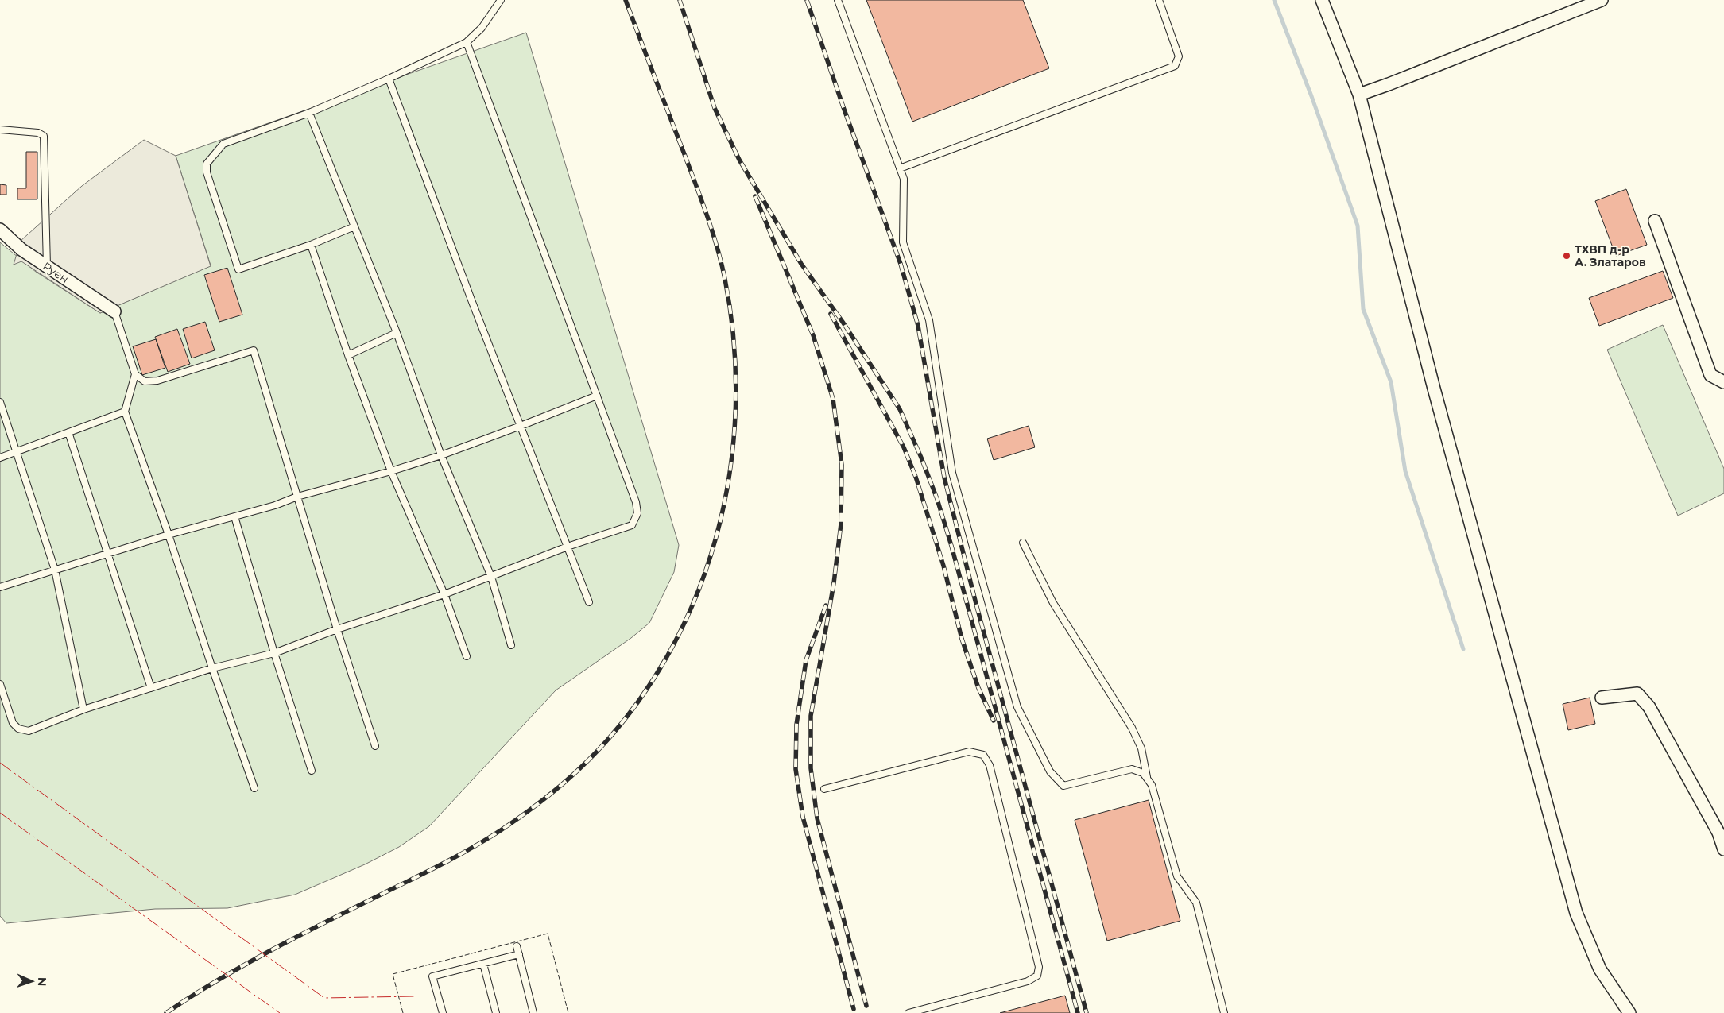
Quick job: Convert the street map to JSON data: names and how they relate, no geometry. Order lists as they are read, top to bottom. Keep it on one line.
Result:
{"streets":{"street":["Руен"]},"places":["ТХВП д-р А. Златаров"],"north":"right"}
